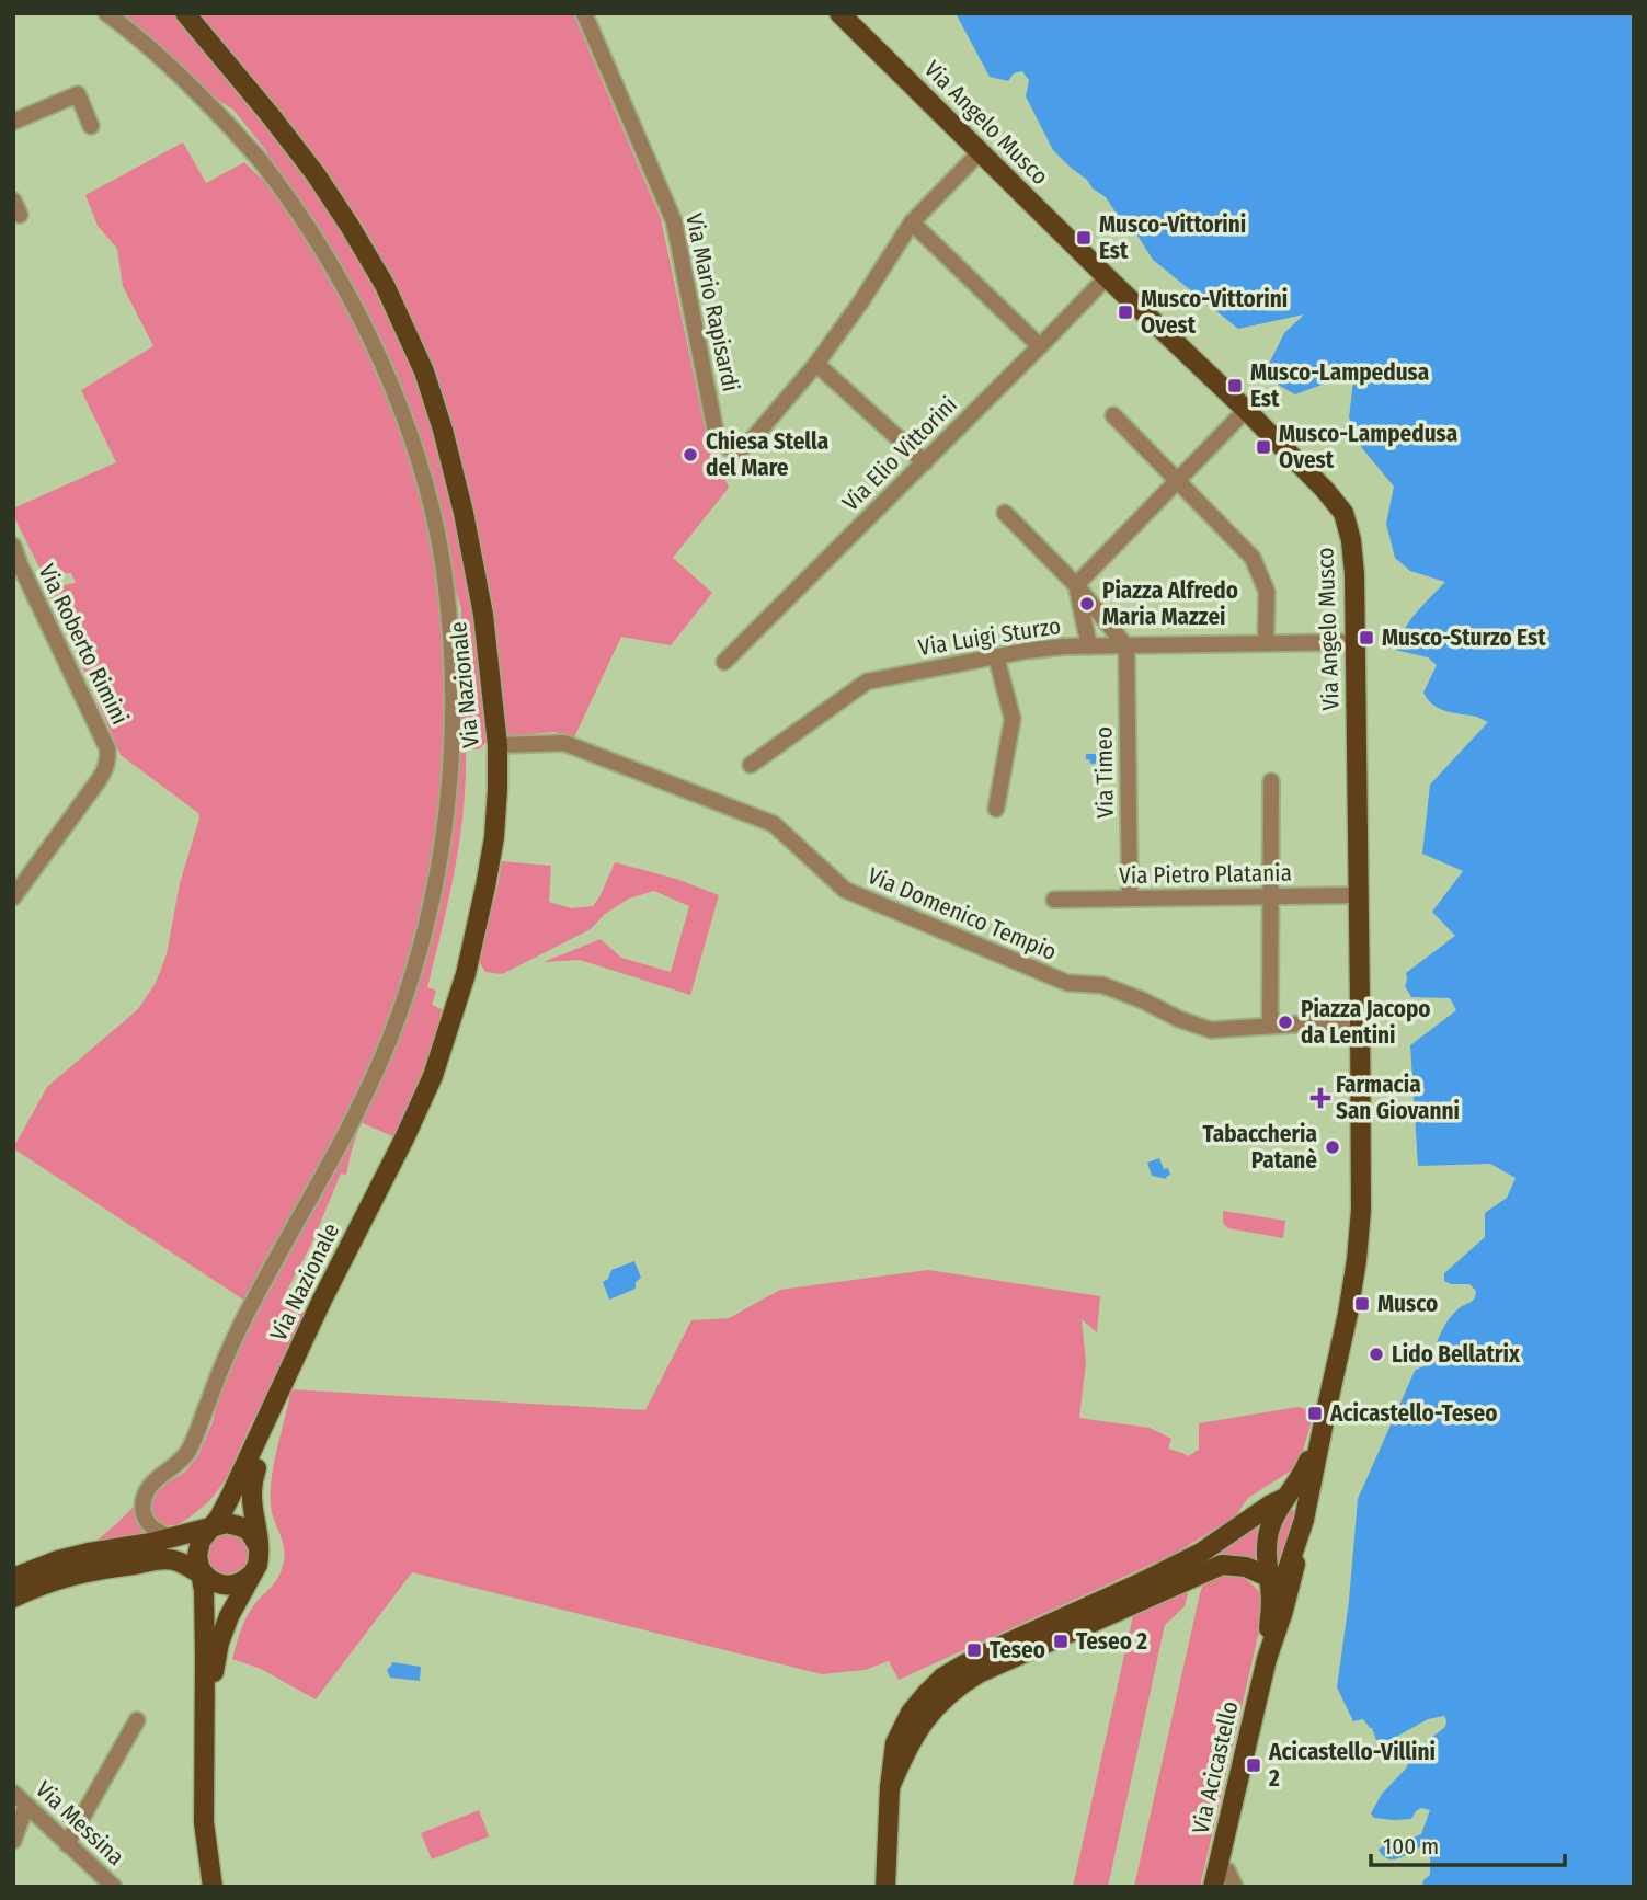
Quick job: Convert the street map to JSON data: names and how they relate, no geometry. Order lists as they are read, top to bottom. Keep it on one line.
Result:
{"streets":{"main road":["Via Angelo Musco","Via Nazionale","Via Acicastello"],"street":["Via Mario Rapisardi","Via Elio Vittorini","Via Luigi Sturzo","Via Roberto Rimini","Via Timeo","Via Pietro Platania","Via Domenico Tempio","Via Messina"]},"crossings":[["Via Angelo Musco","Via Mario Rapisardi"],["Via Angelo Musco","Via Elio Vittorini"],["Via Angelo Musco","Via Luigi Sturzo"],["Via Angelo Musco","Via Pietro Platania"],["Via Luigi Sturzo","Via Timeo"],["Via Nazionale","Via Domenico Tempio"],["Via Timeo","Via Pietro Platania"]],"places":{"transit":["Musco-Vittorini Est","Musco-Vittorini Ovest","Musco-Lampedusa Est","Musco-Lampedusa Ovest","Musco-Sturzo Est","Musco","Acicastello-Teseo","Teseo 2","Teseo","Acicastello-Villini 2"],"other":["Chiesa Stella del Mare","Piazza Alfredo Maria Mazzei","Piazza Jacopo da Lentini","Tabaccheria Patanè","Lido Bellatrix"],"health":["Farmacia San Giovanni"]},"scale_bar":"100 m"}
